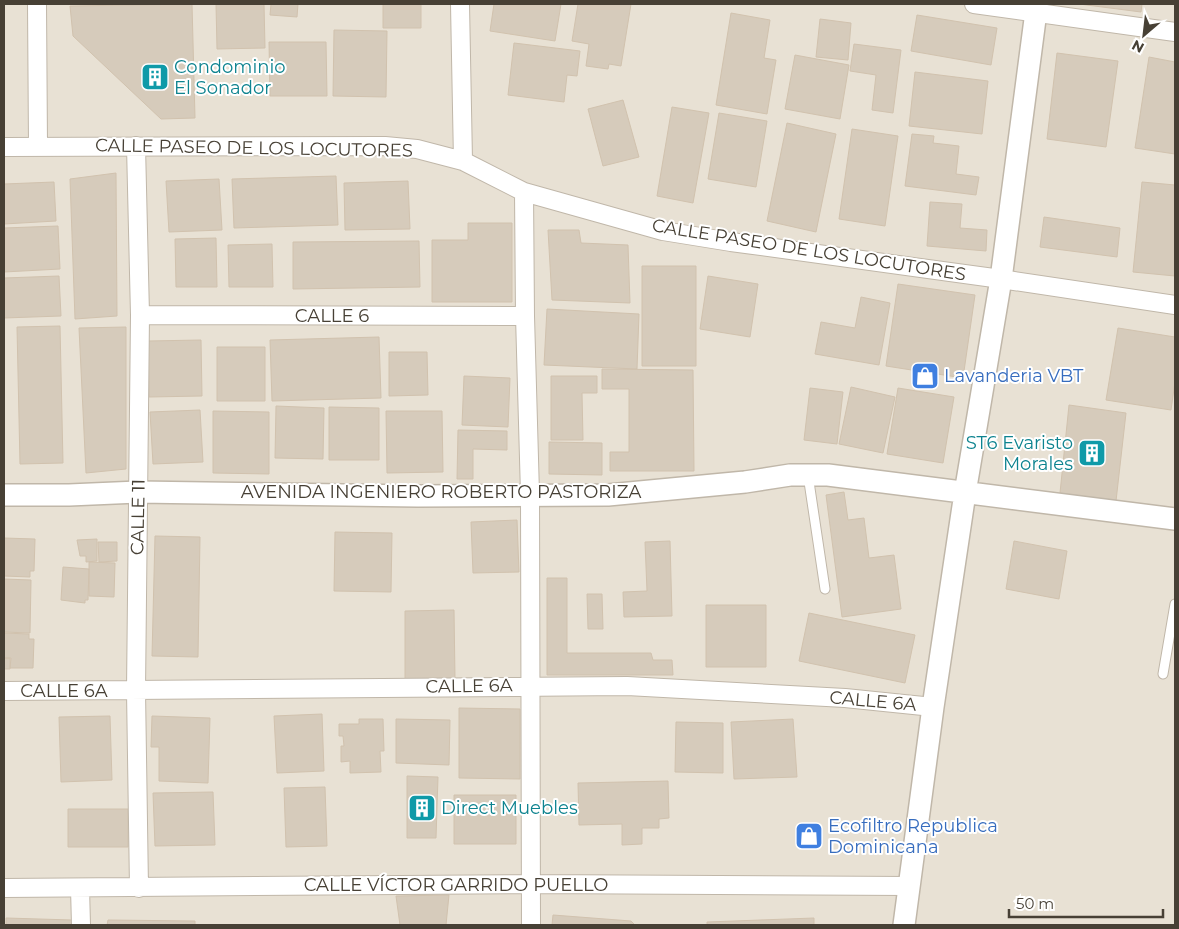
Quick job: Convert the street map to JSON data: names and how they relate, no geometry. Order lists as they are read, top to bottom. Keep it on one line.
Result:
{"streets":{"street":["CALLE PASEO DE LOS LOCUTORES","CALLE 6","AVENIDA INGENIERO ROBERTO PASTORIZA","CALLE 11","CALLE 6A","CALLE VÍCTOR GARRIDO PUELLO"]},"crossings":[["CALLE PASEO DE LOS LOCUTORES","CALLE 11"],["CALLE 6","CALLE 11"],["AVENIDA INGENIERO ROBERTO PASTORIZA","CALLE 11"],["CALLE 11","CALLE 6A"],["CALLE 11","CALLE VÍCTOR GARRIDO PUELLO"]],"places":{"building":["Condominio El Sonador","ST6 Evaristo Morales","Direct Muebles"],"shop":["Lavanderia VBT","Ecofiltro Republica Dominicana"]},"scale_bar":"50 m","north":"bottom left"}
